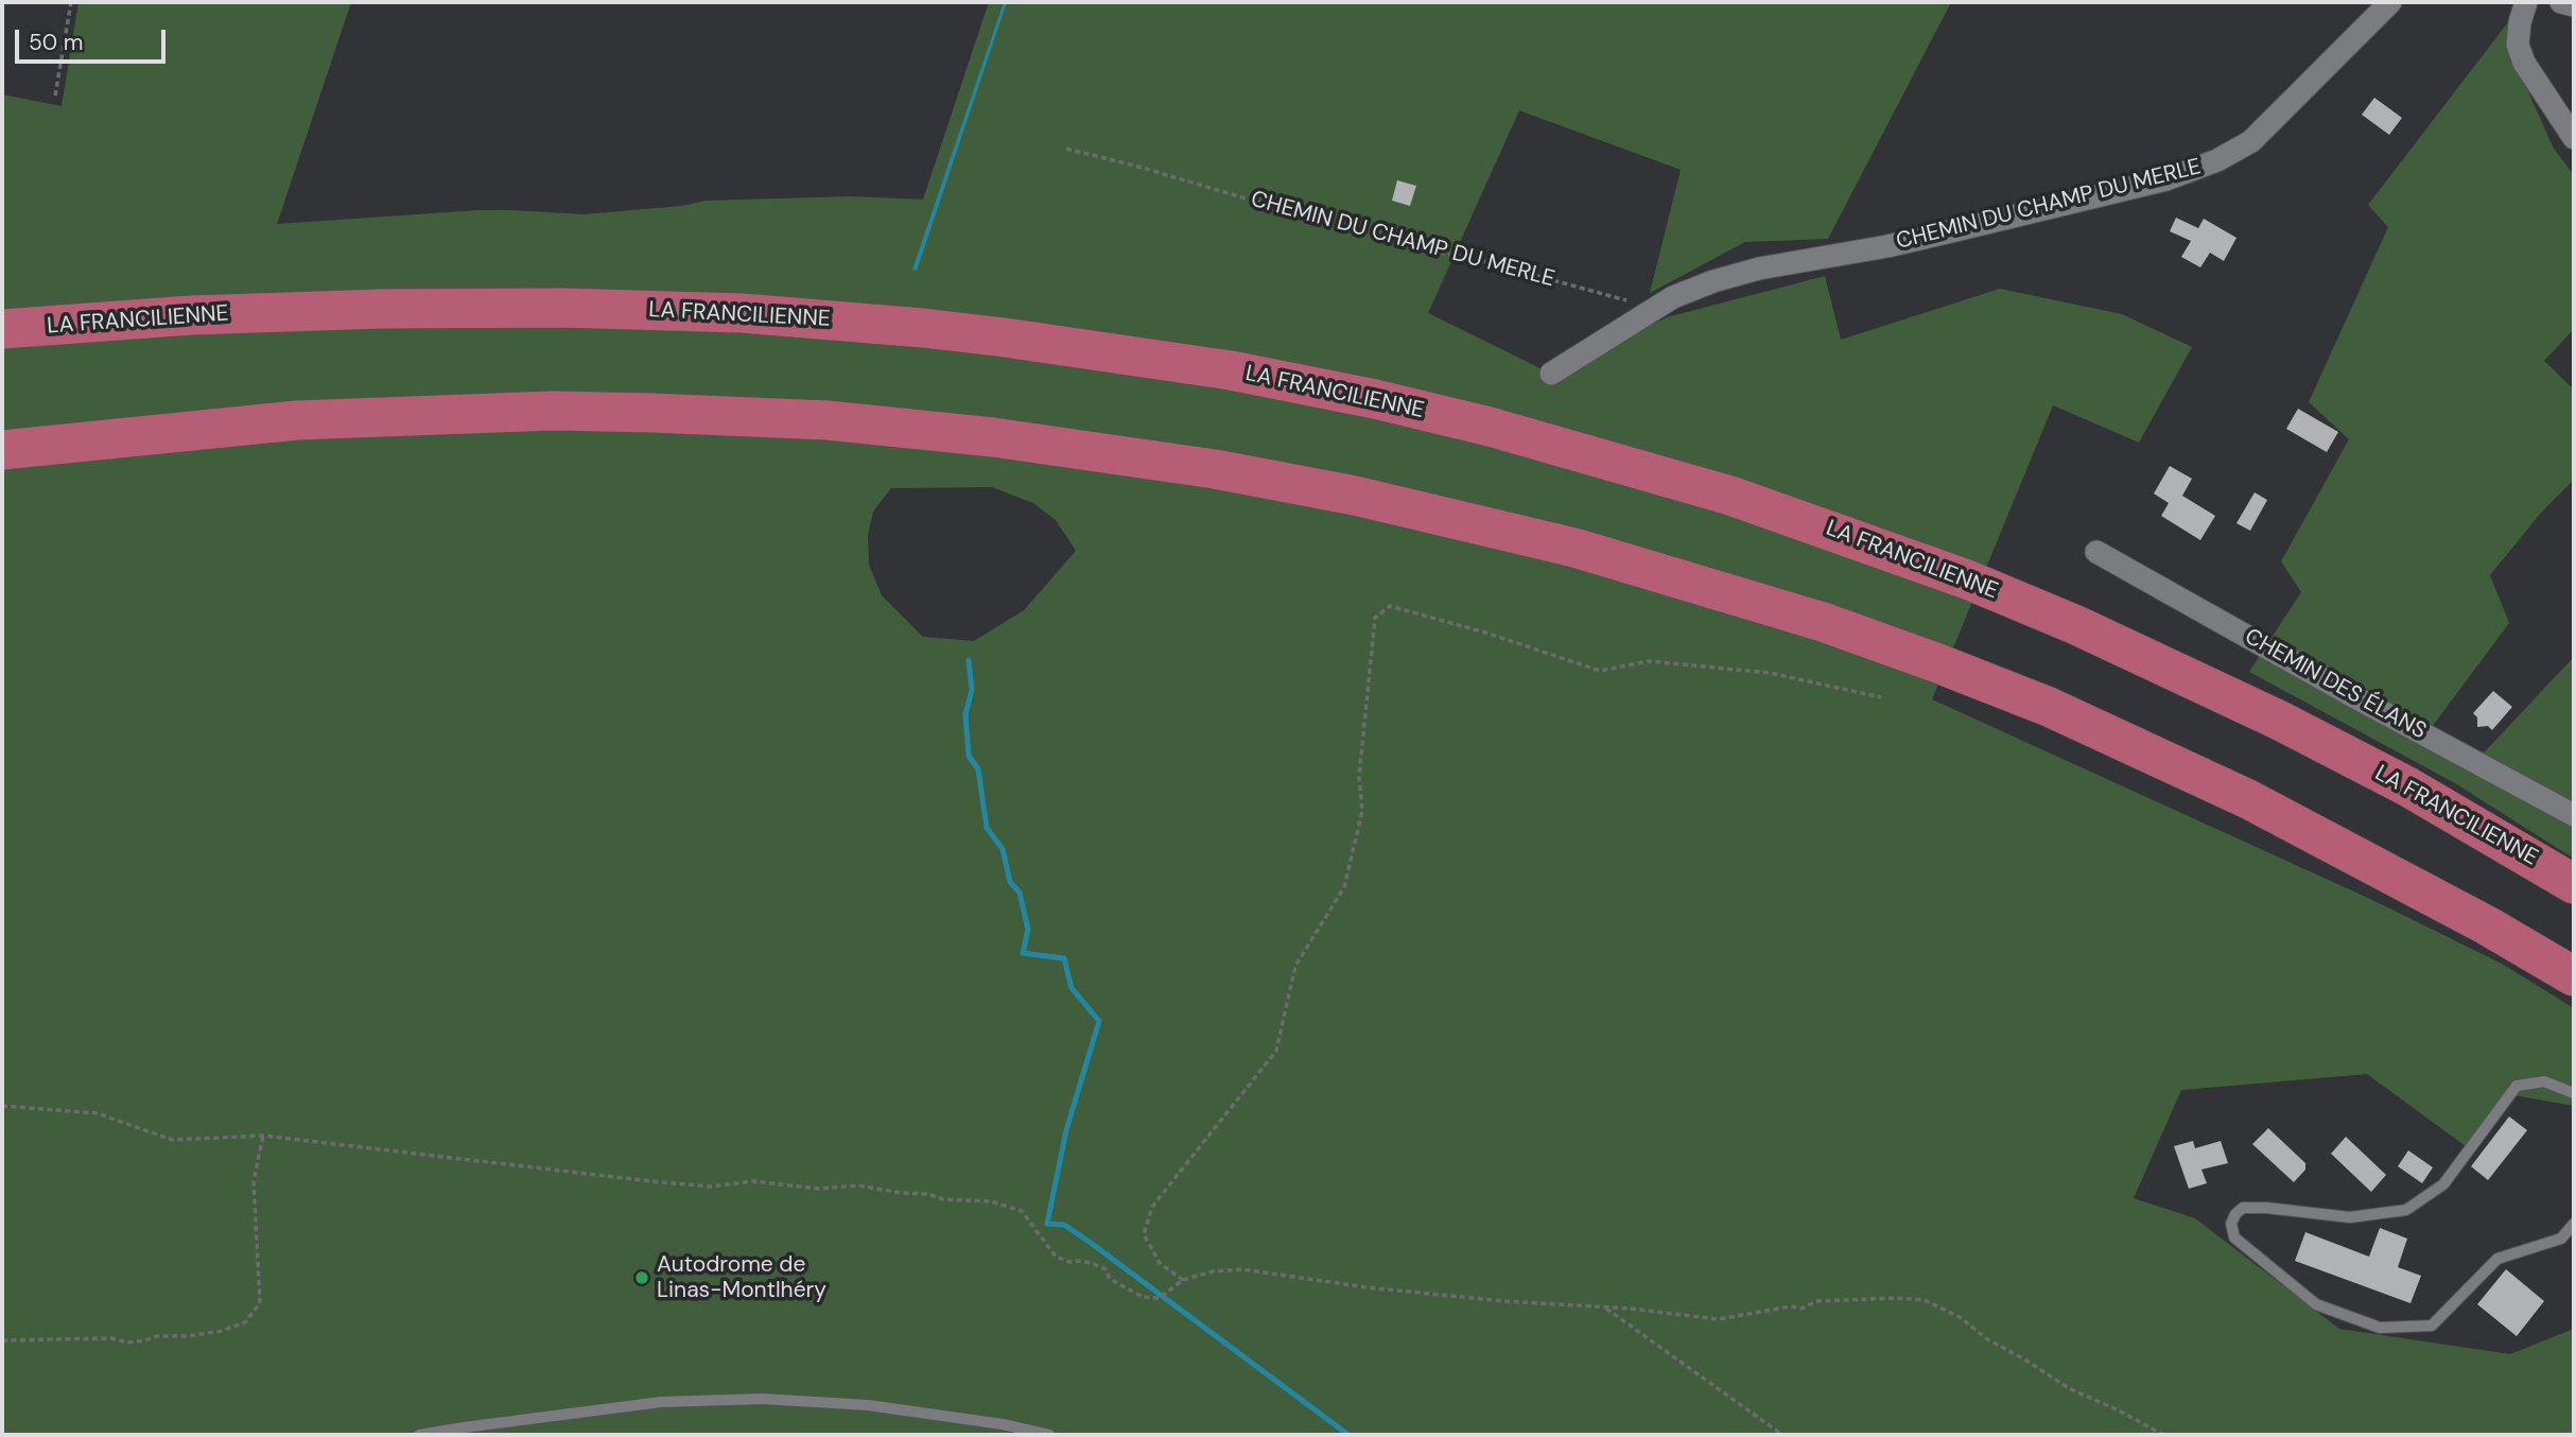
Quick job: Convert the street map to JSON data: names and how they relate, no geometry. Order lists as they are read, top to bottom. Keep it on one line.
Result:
{"streets":{"highway":["LA FRANCILIENNE"],"street":["CHEMIN DU CHAMP DU MERLE","CHEMIN DES ÉLANS"]},"places":["Autodrome de Linas-Montlhéry"],"scale_bar":"50 m"}
